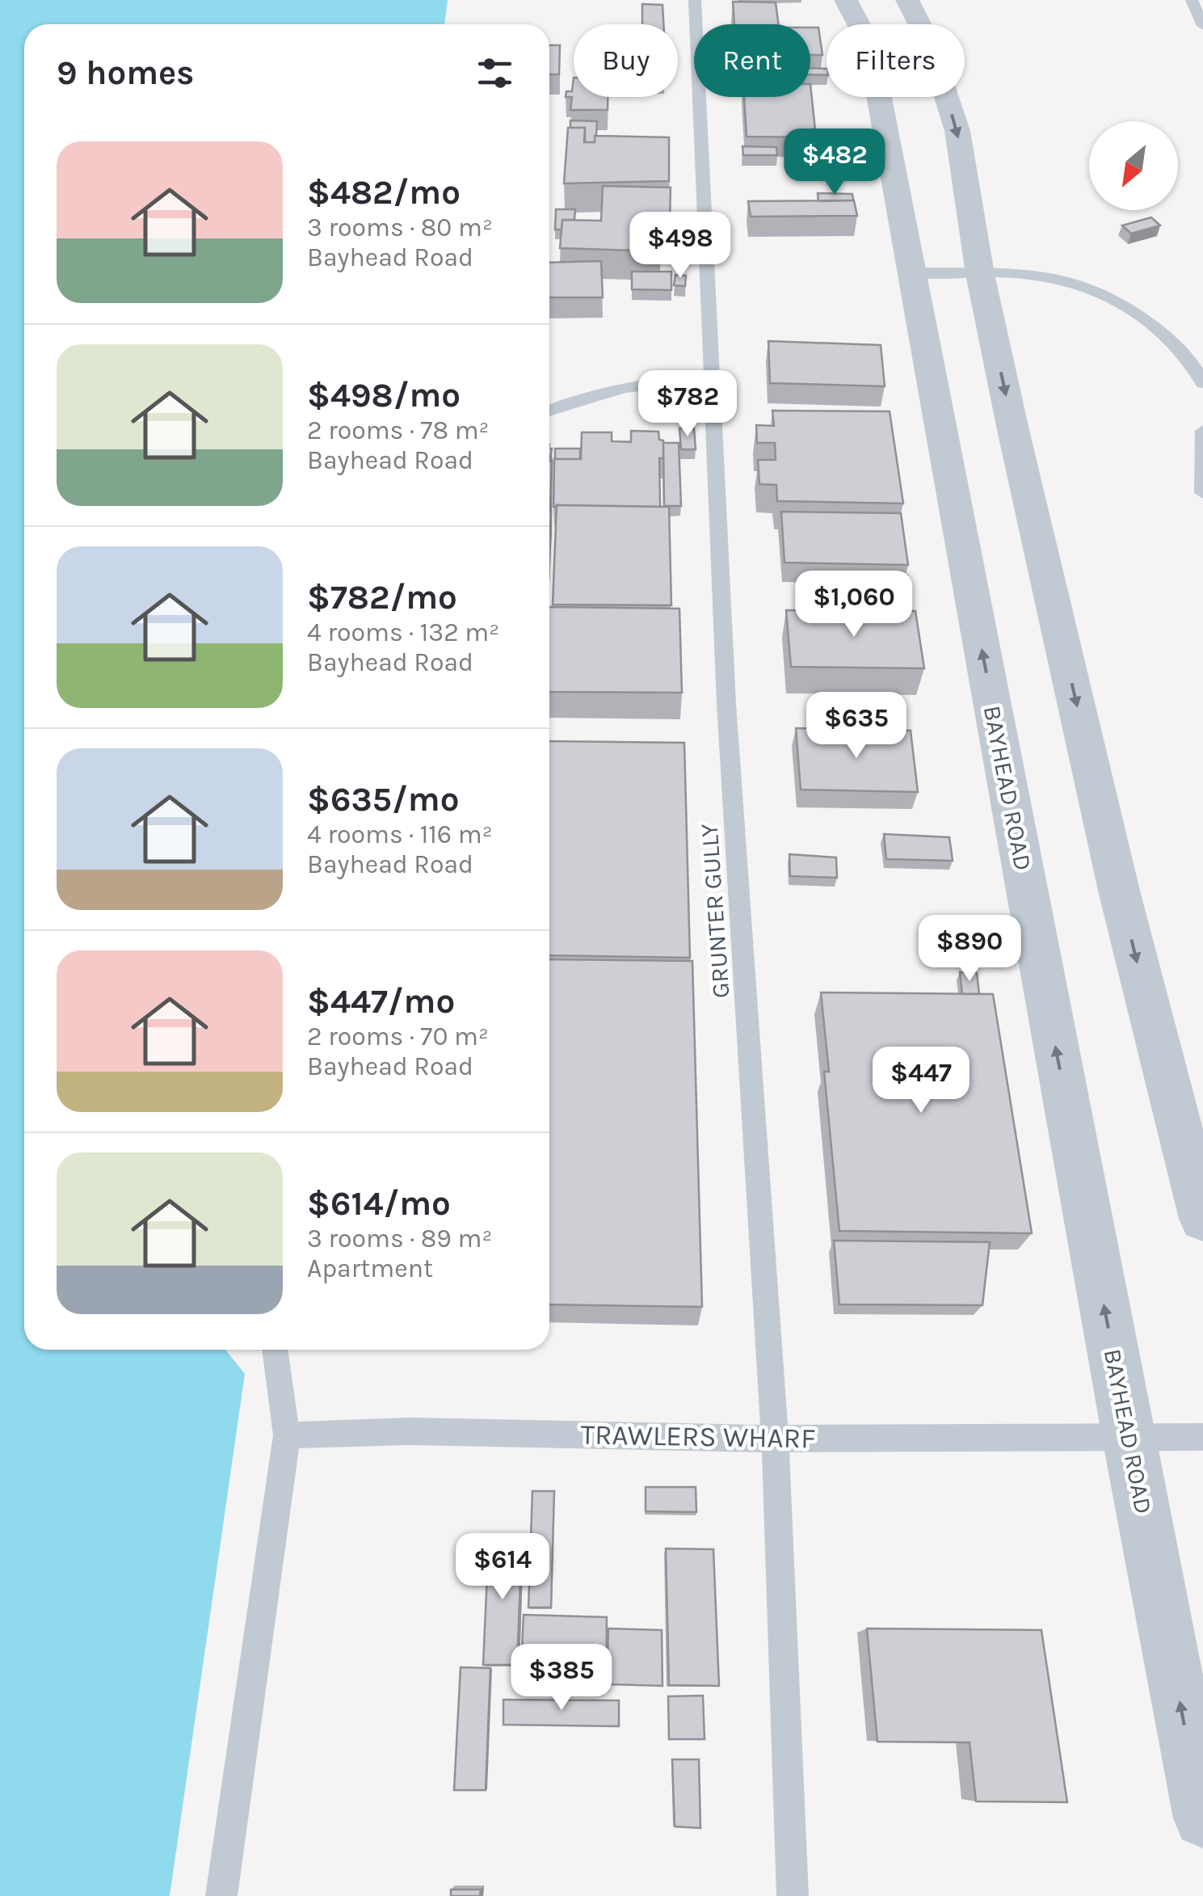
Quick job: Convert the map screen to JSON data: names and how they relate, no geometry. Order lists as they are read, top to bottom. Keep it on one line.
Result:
{"streets":{"street":["BAYHEAD ROAD"],"lane":["GRUNTER GULLY","TRAWLERS WHARF"]},"crossings":[["BAYHEAD ROAD","TRAWLERS WHARF"],["GRUNTER GULLY","TRAWLERS WHARF"]],"north":"bottom left","page":{"chip":["Buy","Rent","Filters"],"heading":"9 homes","list":[{"name":"$482/mo","note":"3 rooms · 80 m² · Bayhead Road"},{"name":"$498/mo","note":"2 rooms · 78 m² · Bayhead Road"},{"name":"$782/mo","note":"4 rooms · 132 m² · Bayhead Road"},{"name":"$635/mo","note":"4 rooms · 116 m² · Bayhead Road"},{"name":"$447/mo","note":"2 rooms · 70 m² · Bayhead Road"},{"name":"$614/mo","note":"3 rooms · 89 m² · Apartment"}],"price":["$482","$498","$782","$1,060","$635","$890","$447","$614","$385"]}}
